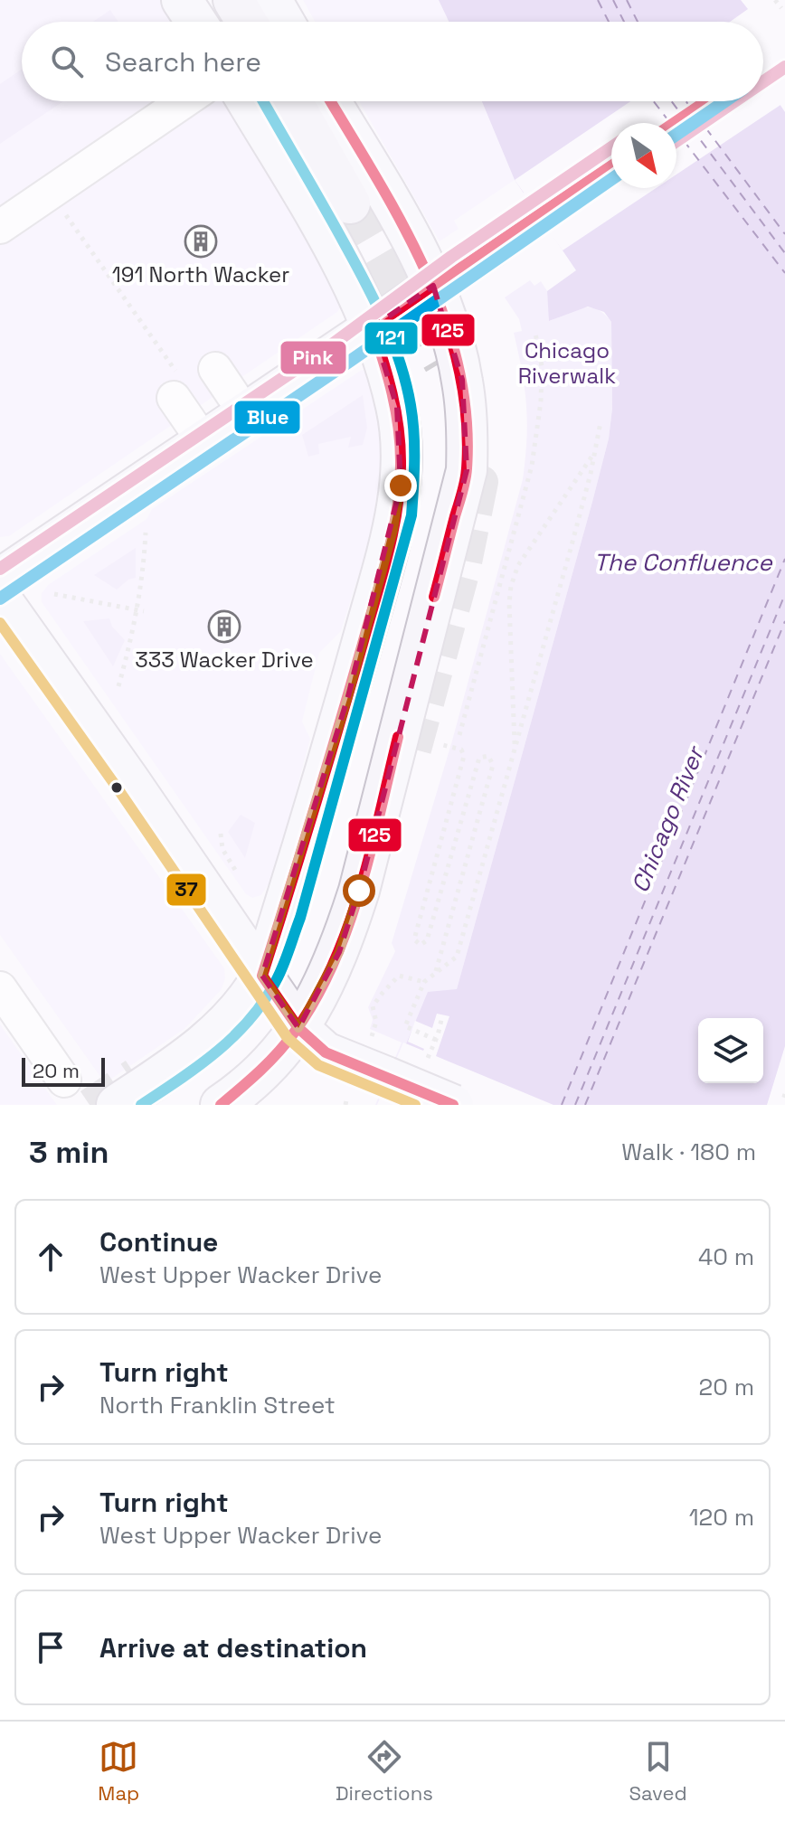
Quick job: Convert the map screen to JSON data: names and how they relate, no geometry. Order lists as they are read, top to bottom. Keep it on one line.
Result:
{"water":["The Confluence","Chicago River"],"parks":["Chicago Riverwalk"],"places":{"building":["191 North Wacker","333 Wacker Drive"]},"lines":["transit line Pink","transit line Blue","transit line 121","transit line 125","transit line 37"],"scale_bar":"20 m","north":"bottom right","page":{"search":"Search here","scale":"20 m","heading":["3 min","Walk · 180 m"],"list":[["Continue","West Upper Wacker Drive","40 m"],["Turn right","North Franklin Street","20 m"],["Turn right","West Upper Wacker Drive","120 m"],"Arrive at destination"],"nav":["Map","Directions","Saved"]}}
